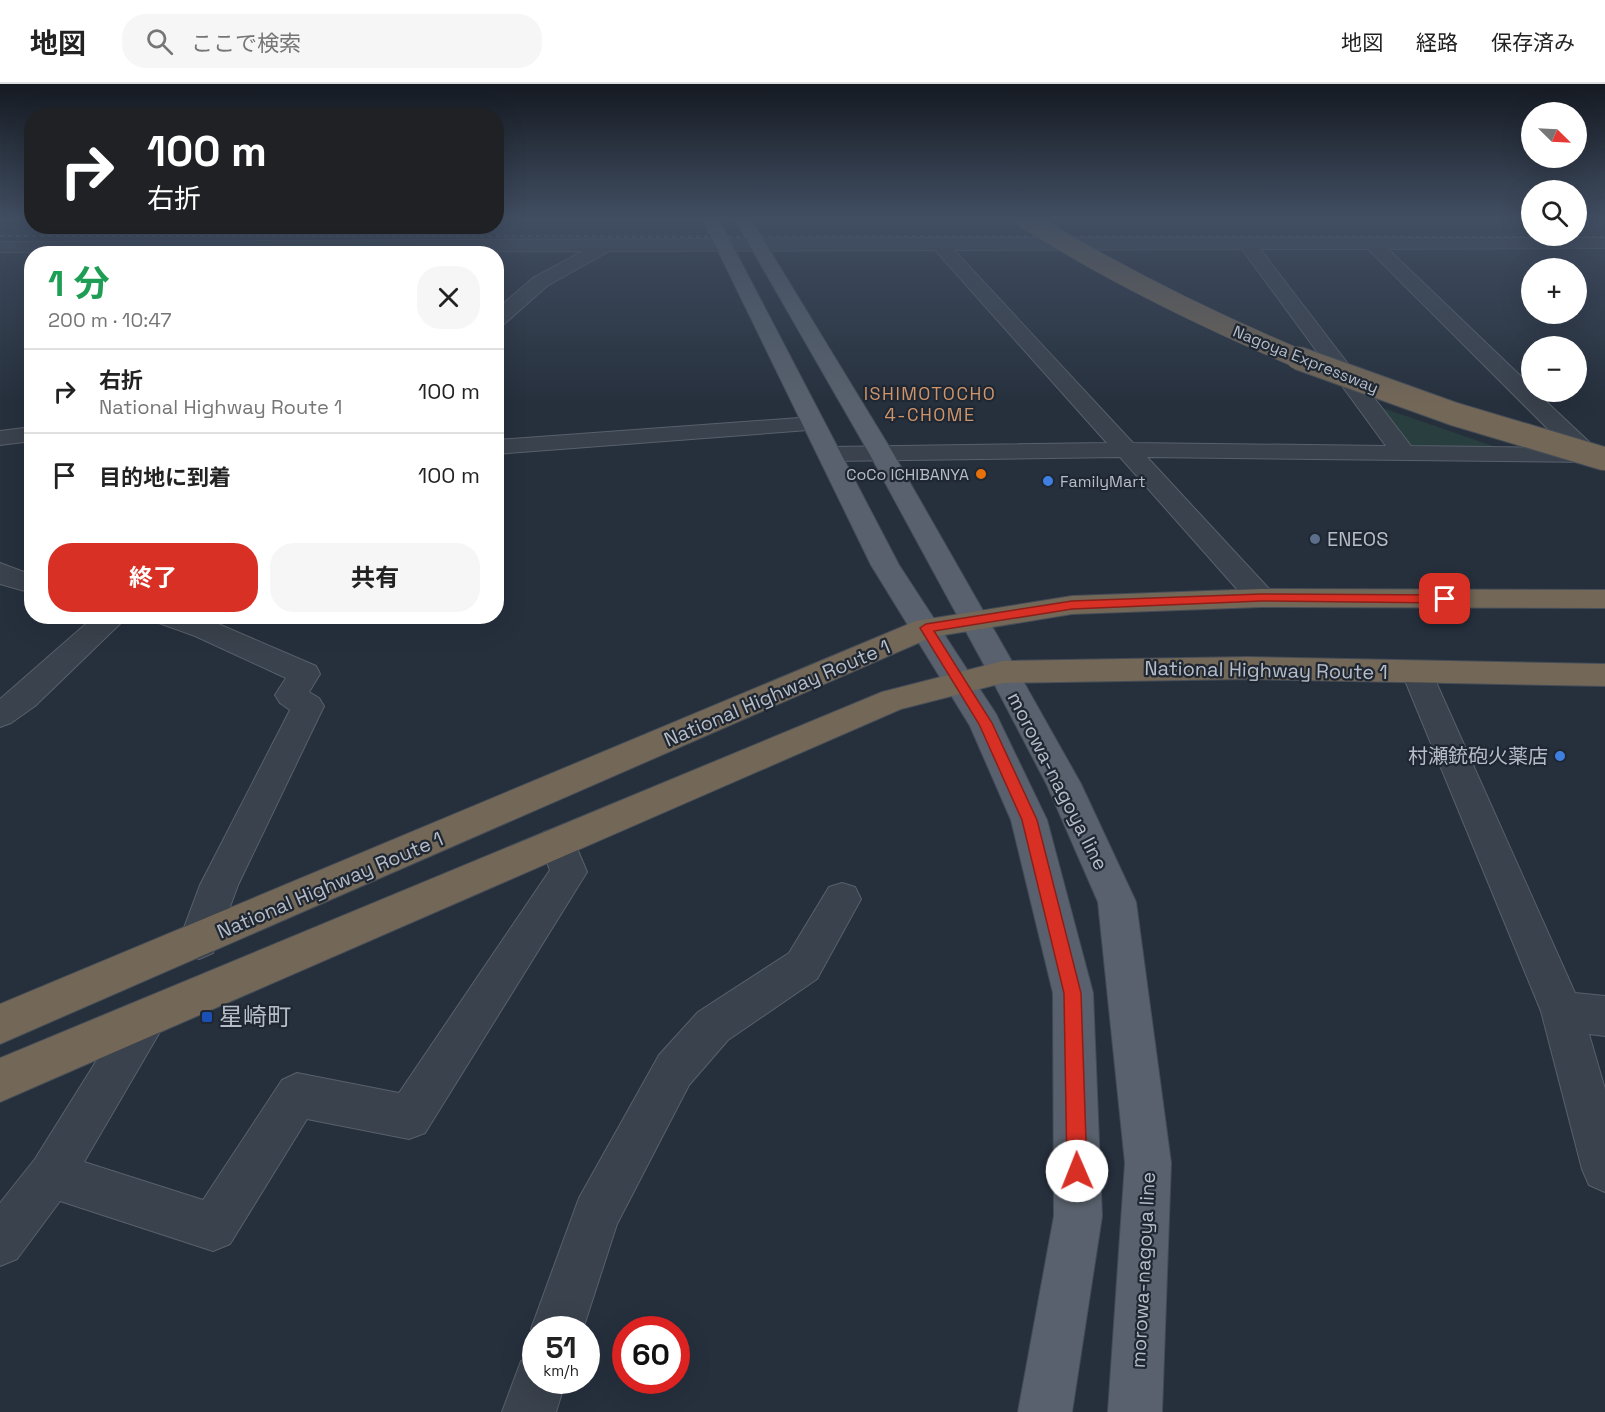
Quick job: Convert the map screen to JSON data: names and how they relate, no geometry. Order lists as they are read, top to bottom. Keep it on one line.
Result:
{"streets":{"highway":["Nagoya Expressway","National Highway Route 1"],"main road":["morowa-nagoya line"]},"crossings":[["National Highway Route 1","morowa-nagoya line"]],"districts":["ISHIMOTOCHO 4-CHOME"],"places":{"other":["CoCo ICHIBANYA","FamilyMart","ENEOS","村瀬銃砲火薬店"],"transit":["星崎町"]},"north":"bottom right","page":{"header":"地図","search":"ここで検索","nav":["地図","経路","保存済み"],"map_buttons":["+","−"],"turn":["100 m","右折"],"heading":["1 分","200 m · 10:47"],"list":[{"name":"右折","note":"National Highway Route 1","value":"100 m"},{"name":"目的地に到着","value":"100 m"}],"buttons":["終了","共有"],"speed":"51 km/h","limit":"60"}}
